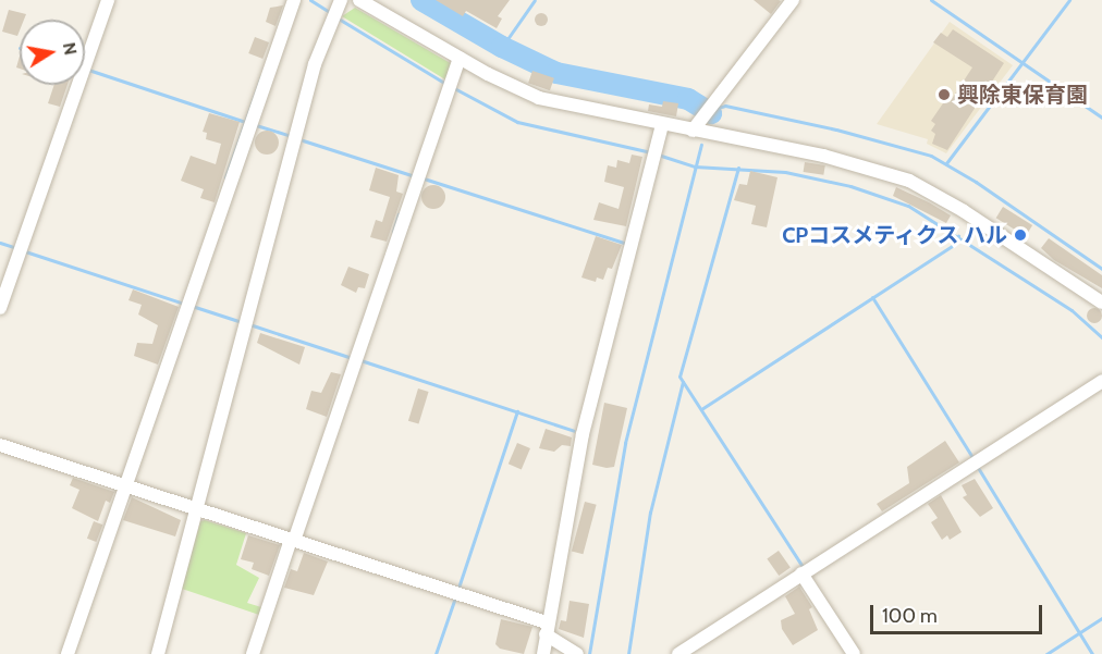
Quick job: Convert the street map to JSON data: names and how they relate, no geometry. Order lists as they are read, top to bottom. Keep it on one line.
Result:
{"places":["興除東保育園","CPコスメティクス ハル"],"scale_bar":"100 m","north":"right"}
